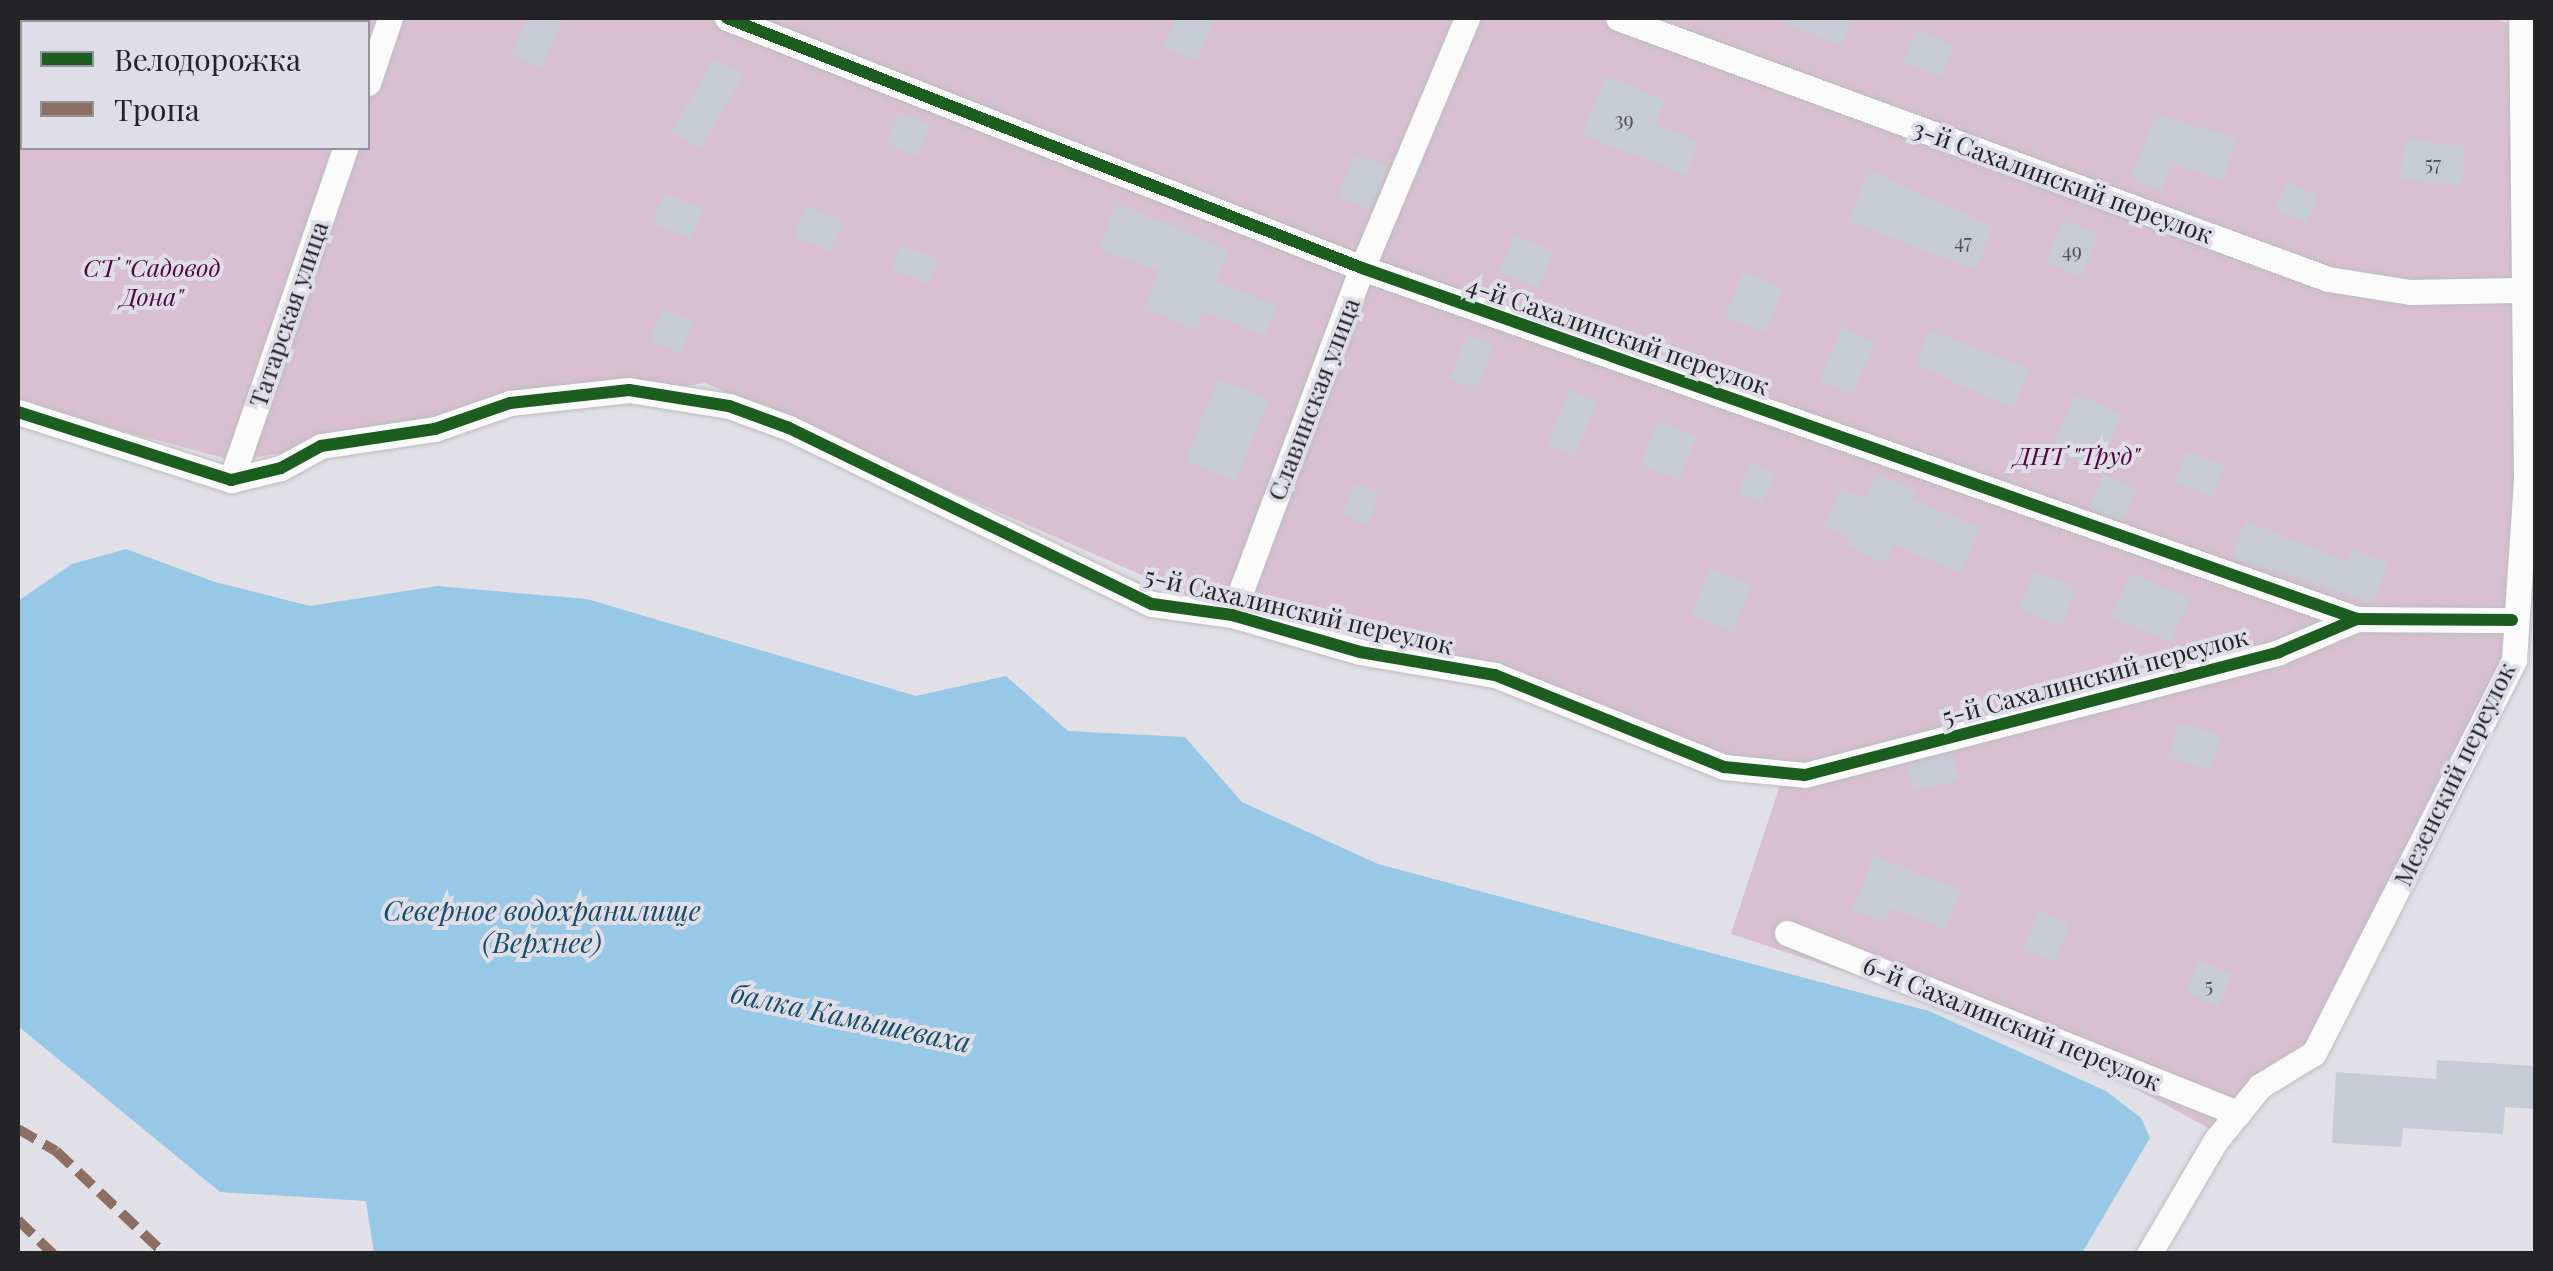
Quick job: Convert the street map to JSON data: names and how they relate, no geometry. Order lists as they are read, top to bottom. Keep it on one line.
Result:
{"streets":{"street":["3-й Сахалинский переулок","Татарская улица","4-й Сахалинский переулок","Славинская улица","5-й Сахалинский переулок","Мезенский переулок","6-й Сахалинский переулок"]},"crossings":[["3-й Сахалинский переулок","Мезенский переулок"],["Татарская улица","5-й Сахалинский переулок"],["4-й Сахалинский переулок","Славинская улица"],["4-й Сахалинский переулок","5-й Сахалинский переулок"],["4-й Сахалинский переулок","Мезенский переулок"],["Славинская улица","5-й Сахалинский переулок"],["Мезенский переулок","6-й Сахалинский переулок"]],"water":["Северное водохранилище (Верхнее)","балка Камышеваха"],"parks":["СТ \"Садовод Дона\"","ДНТ \"Труд\""],"house_numbers":["39","57","47","49","5"],"legend":["Велодорожка","Тропа"]}
